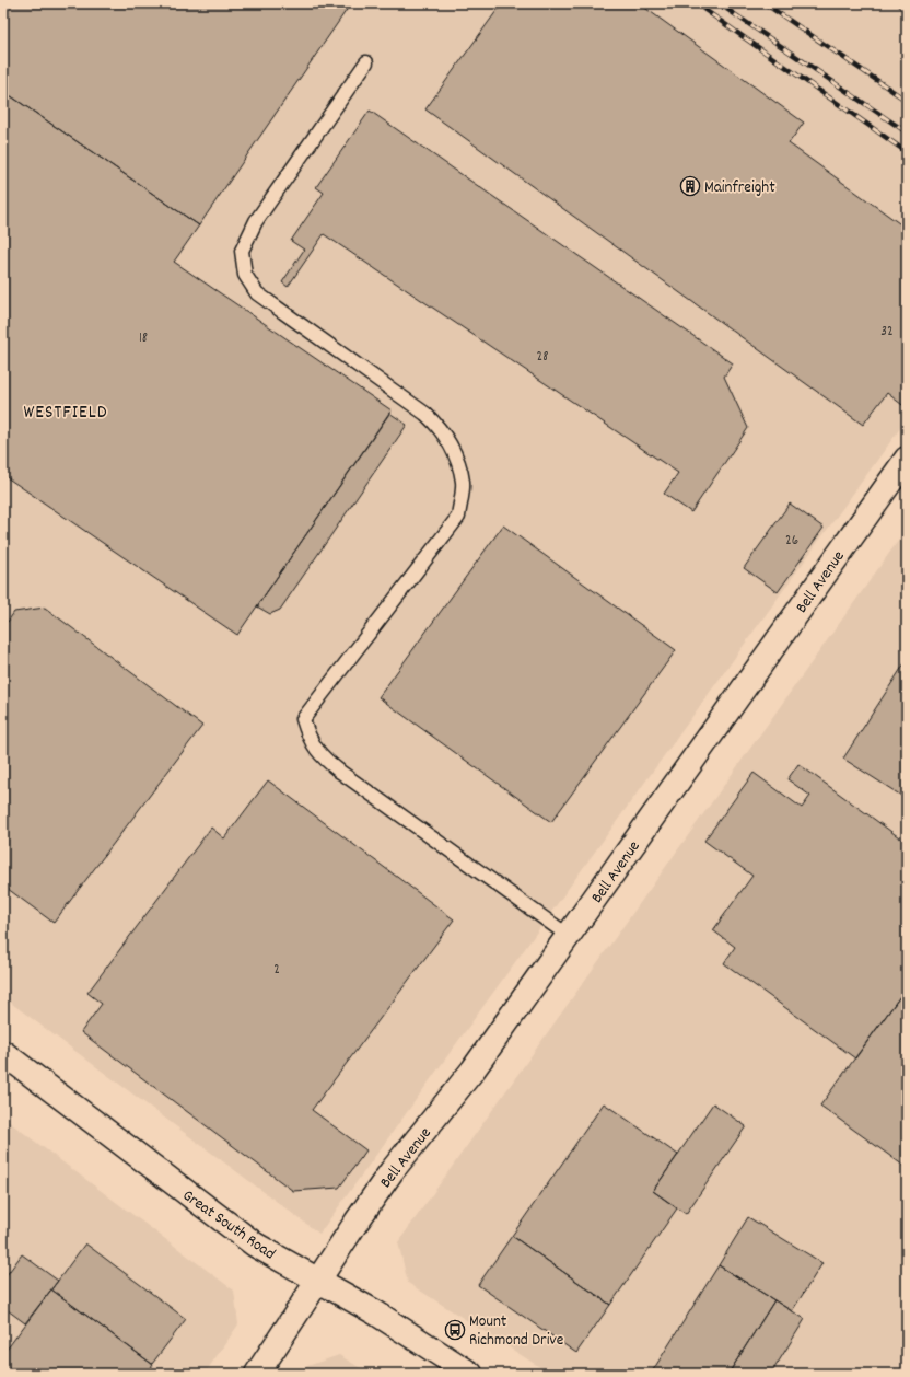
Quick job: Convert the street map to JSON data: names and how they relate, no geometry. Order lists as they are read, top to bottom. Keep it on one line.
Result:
{"streets":{"street":["Bell Avenue","Great South Road"]},"crossings":[["Bell Avenue","Great South Road"]],"districts":["WESTFIELD"],"places":{"building":["Mainfreight"],"bus stop":["Mount Richmond Drive"]},"house_numbers":["32","18","28","26","2"]}
